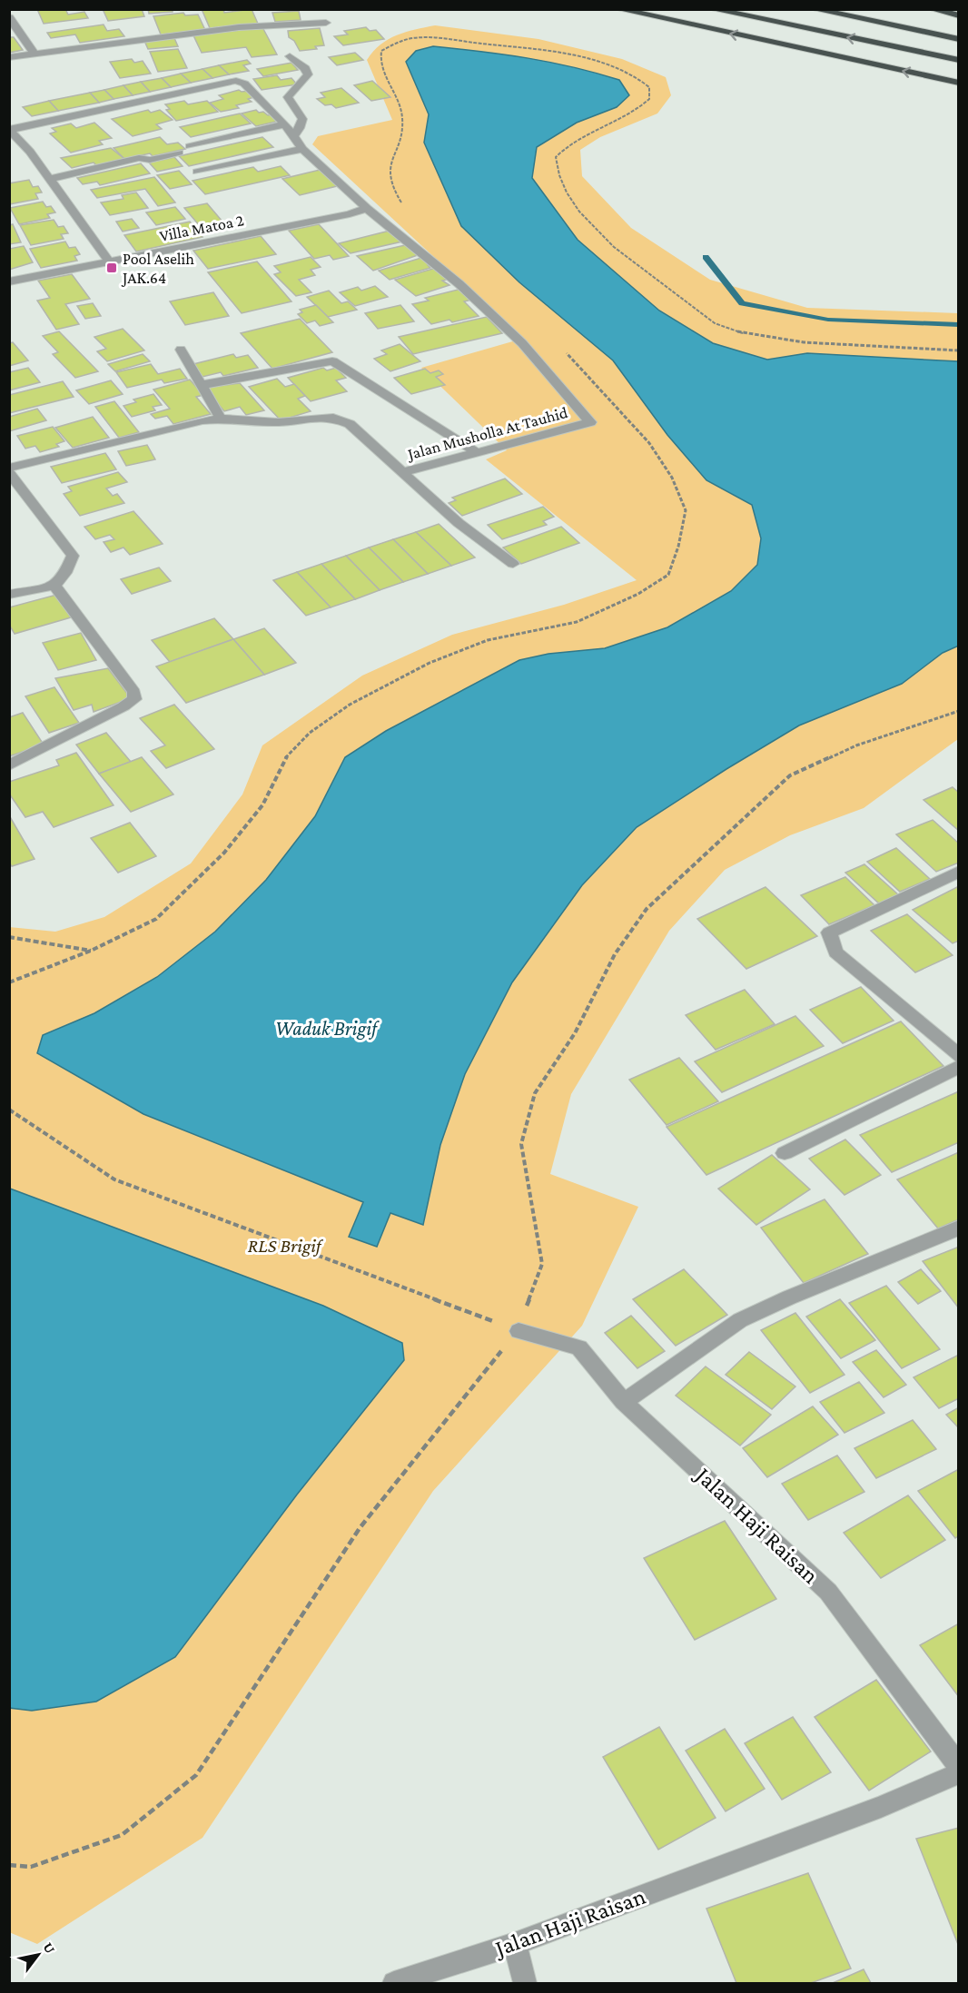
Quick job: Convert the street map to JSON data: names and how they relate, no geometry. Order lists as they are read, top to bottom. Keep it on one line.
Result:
{"streets":{"street":["Villa Matoa 2","Jalan Musholla At Tauhid","Jalan Haji Raisan"]},"crossings":[["Villa Matoa 2","Jalan Musholla At Tauhid"]],"water":["Waduk Brigif"],"parks":["RLS Brigif"],"places":{"transit":["Pool Aselih JAK.64"]},"north":"top right"}
